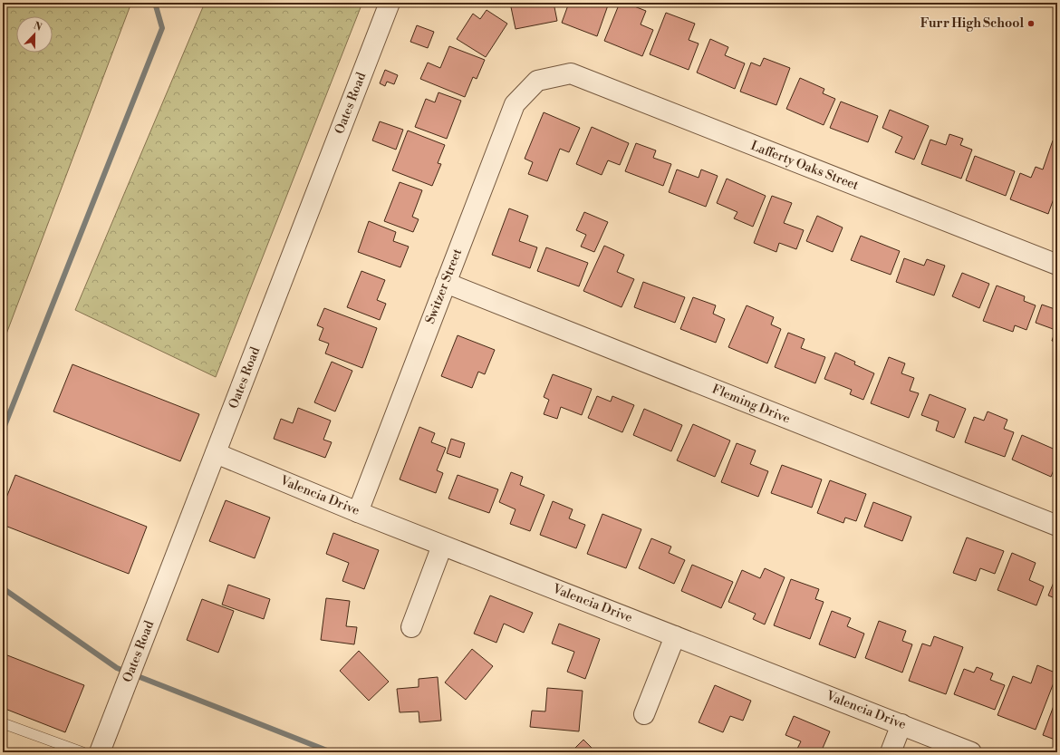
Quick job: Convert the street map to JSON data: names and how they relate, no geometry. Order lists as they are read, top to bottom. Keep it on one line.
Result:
{"streets":{"street":["Oates Road","Lafferty Oaks Street","Switzer Street","Fleming Drive","Valencia Drive"]},"crossings":[["Oates Road","Valencia Drive"],["Lafferty Oaks Street","Switzer Street"],["Switzer Street","Fleming Drive"],["Switzer Street","Valencia Drive"]],"places":["Furr High School"],"north":"top"}
